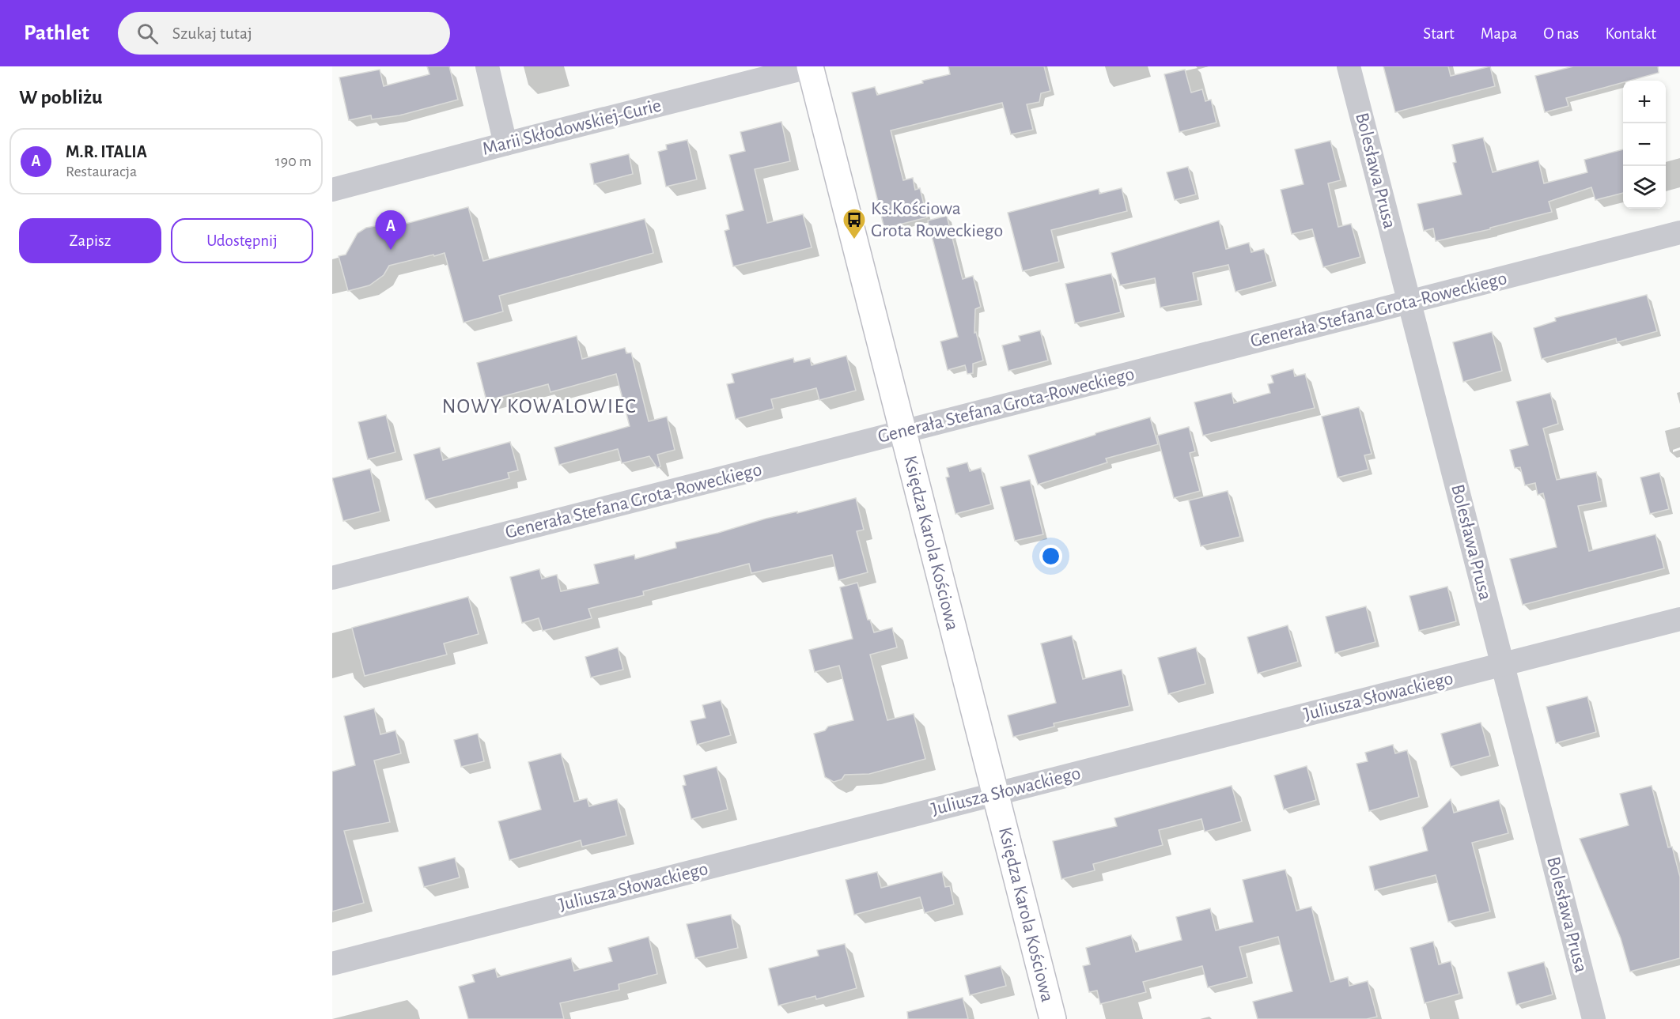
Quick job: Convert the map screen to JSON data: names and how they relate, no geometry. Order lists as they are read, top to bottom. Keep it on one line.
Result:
{"streets":{"street":["Marii Skłodowskiej-Curie","Bolesława Prusa","Generała Stefana Grota-Roweckiego","Księdza Karola Kościowa","Juliusza Słowackiego"]},"crossings":[["Marii Skłodowskiej-Curie","Księdza Karola Kościowa"],["Bolesława Prusa","Generała Stefana Grota-Roweckiego"],["Bolesława Prusa","Juliusza Słowackiego"],["Generała Stefana Grota-Roweckiego","Księdza Karola Kościowa"],["Księdza Karola Kościowa","Juliusza Słowackiego"]],"districts":["NOWY KOWALOWIEC"],"places":{"bus stop":["Ks.Kościowa Grota Roweckiego"]},"page":{"header":"Pathlet","search":"Szukaj tutaj","nav":["Start","Mapa","O nas","Kontakt"],"heading":"W pobliżu","map_buttons":["+","−"],"list":[{"mark":"A","name":"M.R. ITALIA","note":"Restauracja","value":"190 m"}],"buttons":["Zapisz","Udostępnij"],"pins":"A"}}
